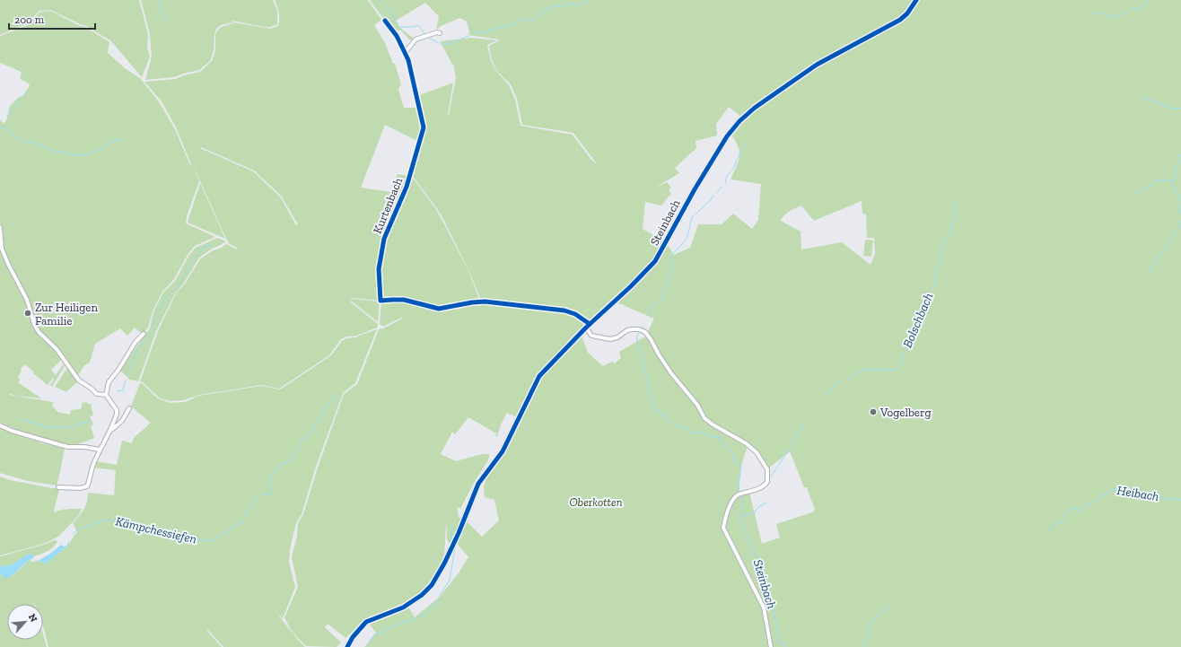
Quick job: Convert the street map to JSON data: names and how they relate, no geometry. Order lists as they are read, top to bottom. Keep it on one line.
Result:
{"streets":{"street":["Kurtenbach","Steinbach"]},"crossings":[["Kurtenbach","Steinbach"]],"water":["Bolschbach","Heibach","Kämpchessiefen","Steinbach"],"parks":["Oberkotten"],"places":["Zur Heiligen Familie","Vogelberg"],"scale_bar":"200 m","north":"top right"}
